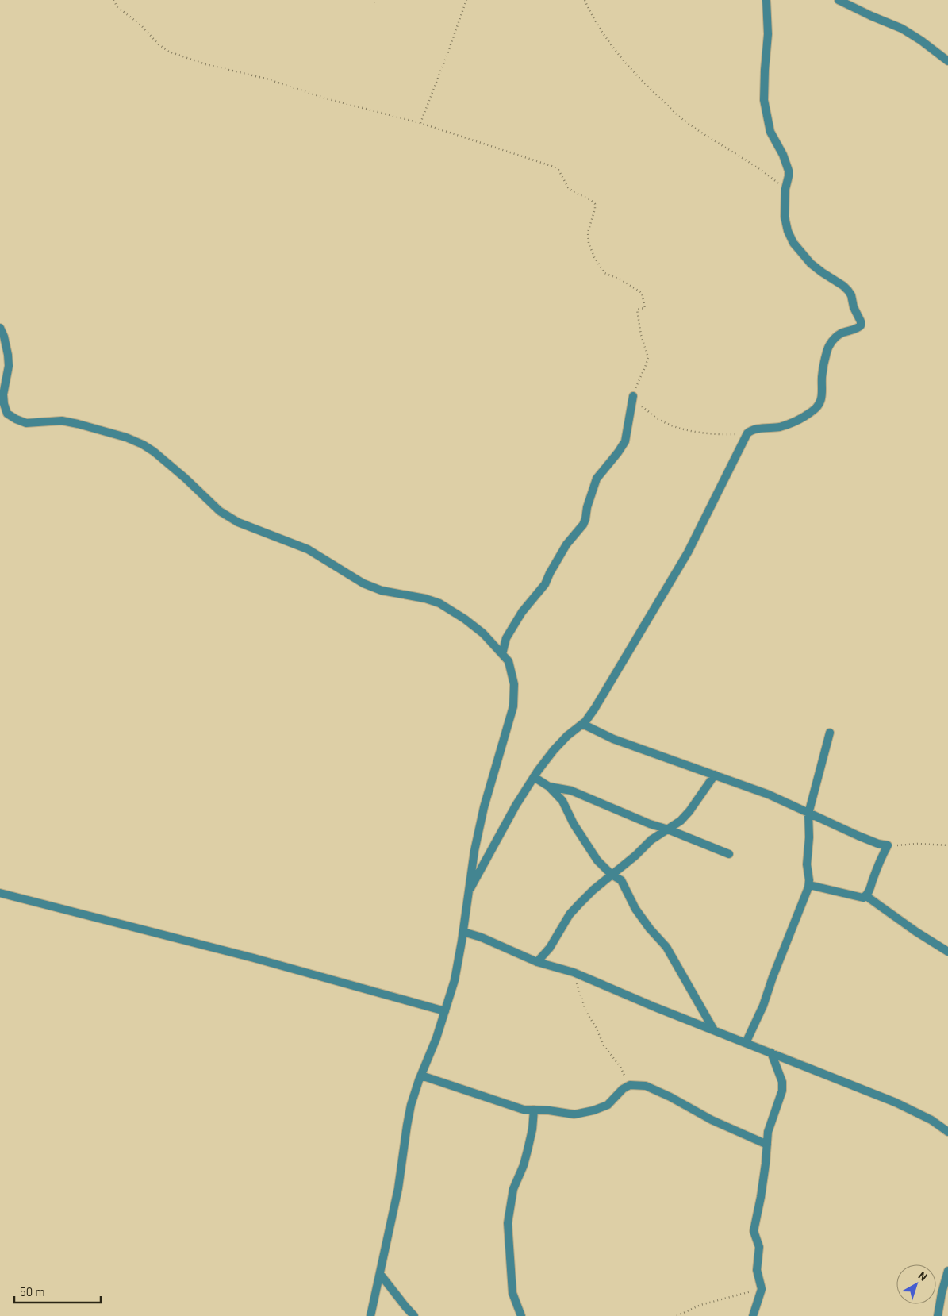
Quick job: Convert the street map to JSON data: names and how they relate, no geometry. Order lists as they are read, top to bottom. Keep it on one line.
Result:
{"scale_bar":"50 m","north":"top right"}
